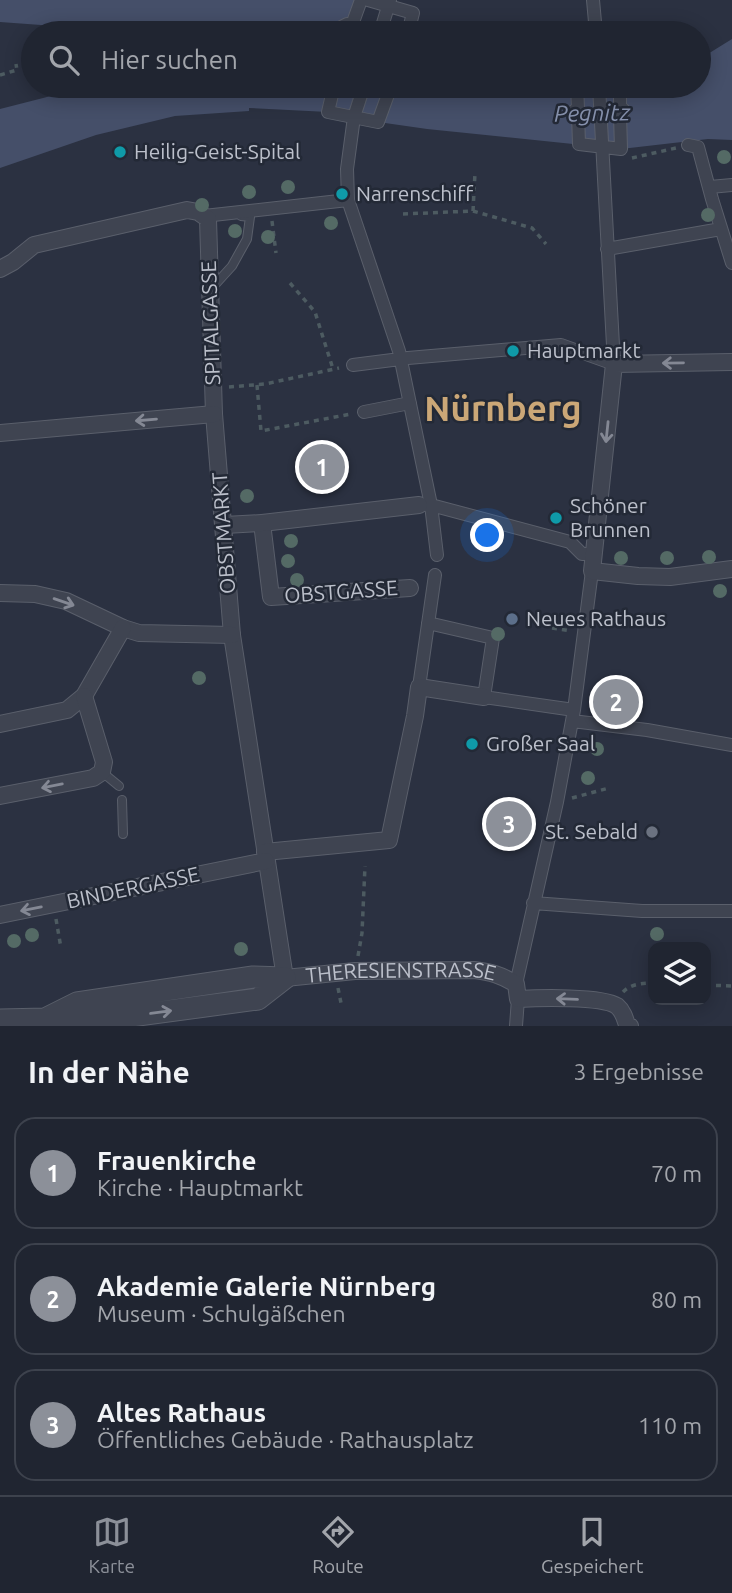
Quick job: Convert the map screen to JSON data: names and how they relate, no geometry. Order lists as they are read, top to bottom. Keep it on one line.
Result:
{"streets":{"street":["SPITALGASSE","OBSTMARKT","OBSTGASSE","BINDERGASSE","THERESIENSTRASSE"]},"crossings":[["SPITALGASSE","OBSTMARKT"],["OBSTMARKT","OBSTGASSE"],["OBSTMARKT","BINDERGASSE"],["OBSTMARKT","THERESIENSTRASSE"]],"districts":["Nürnberg"],"water":["Pegnitz"],"places":["Heilig-Geist-Spital","Narrenschiff","Hauptmarkt","Schöner Brunnen","Neues Rathaus","Großer Saal","St. Sebald"],"page":{"search":"Hier suchen","pins":["1","2","3"],"heading":["In der Nähe","3 Ergebnisse"],"list":[{"mark":"1","name":"Frauenkirche","note":"Kirche · Hauptmarkt","value":"70 m"},{"mark":"2","name":"Akademie Galerie Nürnberg","note":"Museum · Schulgäßchen","value":"80 m"},{"mark":"3","name":"Altes Rathaus","note":"Öffentliches Gebäude · Rathausplatz","value":"110 m"}],"nav":["Karte","Route","Gespeichert"]}}
